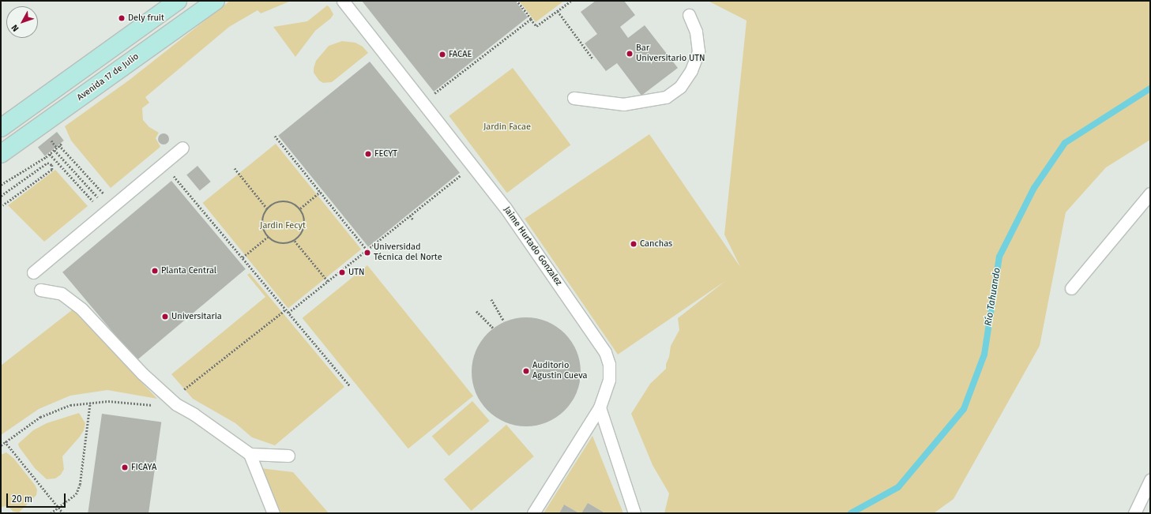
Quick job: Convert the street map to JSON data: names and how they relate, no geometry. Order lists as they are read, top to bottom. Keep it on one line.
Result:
{"streets":{"main road":["Avenida 17 de Julio"],"lane":["Jaime Hurtado Gonzalez"]},"water":["Río Tahuando"],"parks":["Jardin Facae","Jardin Fecyt"],"places":["Dely fruit","Bar Universitario UTN","FACAE","FECYT","Canchas","Universidad Técnica del Norte","Planta Central","UTN","Universitaria","Auditorio Agustin Cueva","FICAYA"],"scale_bar":"20 m","north":"bottom left"}
